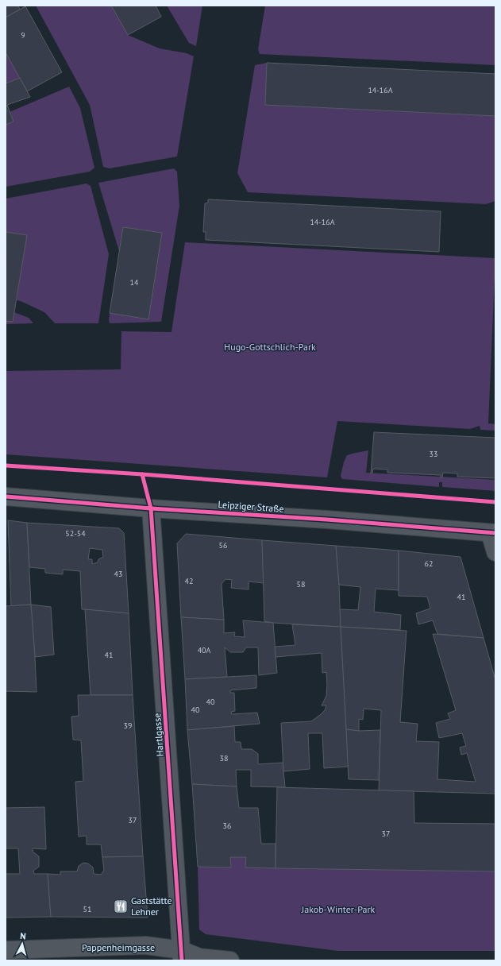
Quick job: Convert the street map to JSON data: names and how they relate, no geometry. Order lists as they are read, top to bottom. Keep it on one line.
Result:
{"streets":{"street":["Leipziger Straße","Hartlgasse","Pappenheimgasse"]},"crossings":[["Leipziger Straße","Hartlgasse"],["Hartlgasse","Pappenheimgasse"]],"parks":["Hugo-Gottschlich-Park","Jakob-Winter-Park"],"places":{"restaurant":["Gaststätte Lehner"]},"house_numbers":["9","14-16A","14-16A","14","33","52-54","56","62","43","42","58","41","40A","41","40","40","39","38","37","36","37","51"],"north":"top"}
